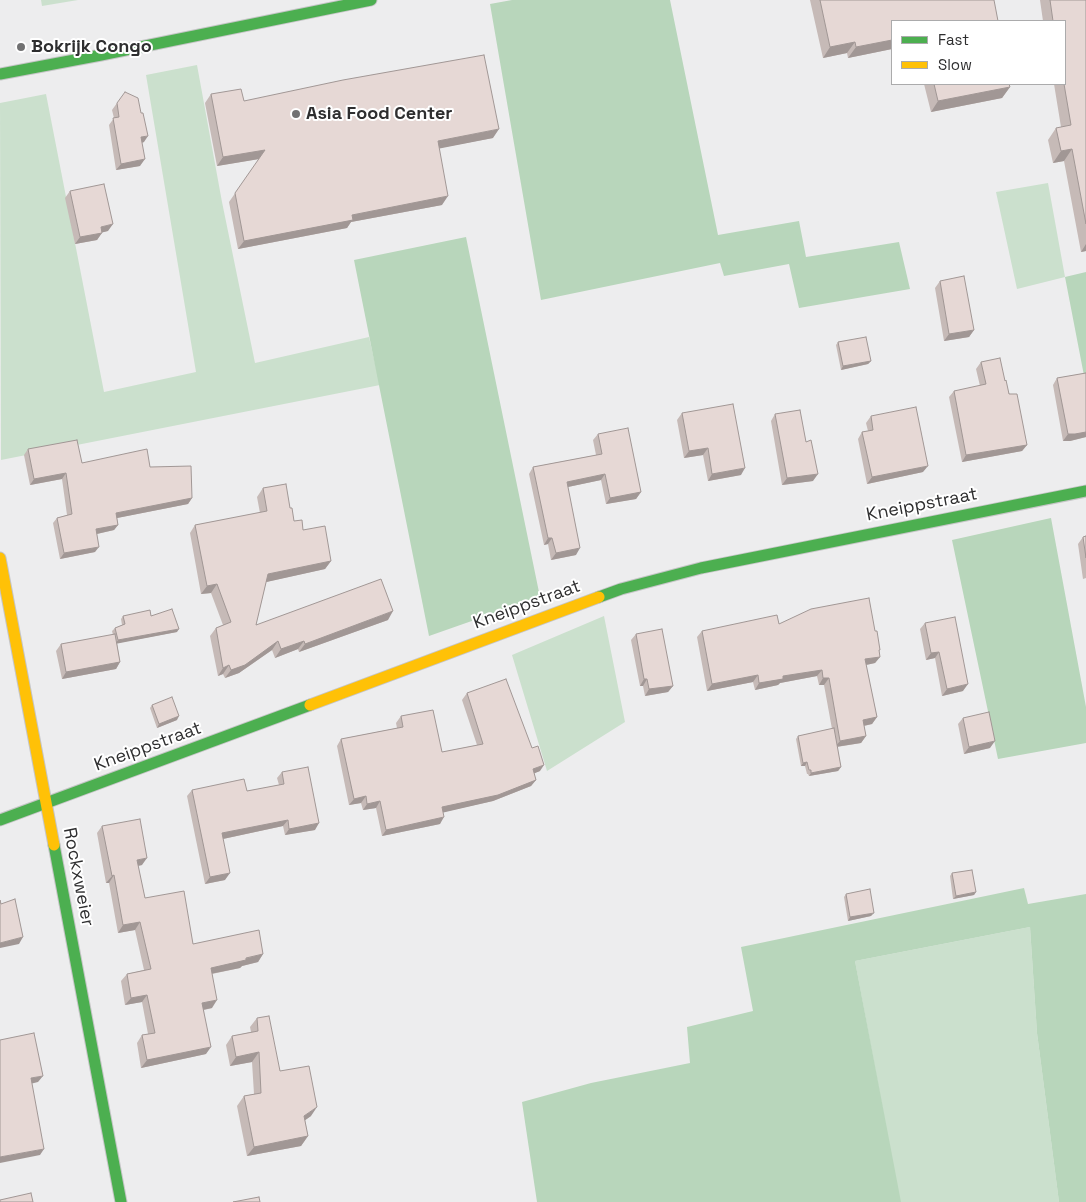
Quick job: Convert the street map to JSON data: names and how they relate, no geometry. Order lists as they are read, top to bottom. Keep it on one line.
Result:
{"streets":{"street":["Kneippstraat","Rockxweier"]},"crossings":[["Kneippstraat","Rockxweier"]],"places":["Bokrijk Congo","Asia Food Center"],"legend":["Fast","Slow"]}
